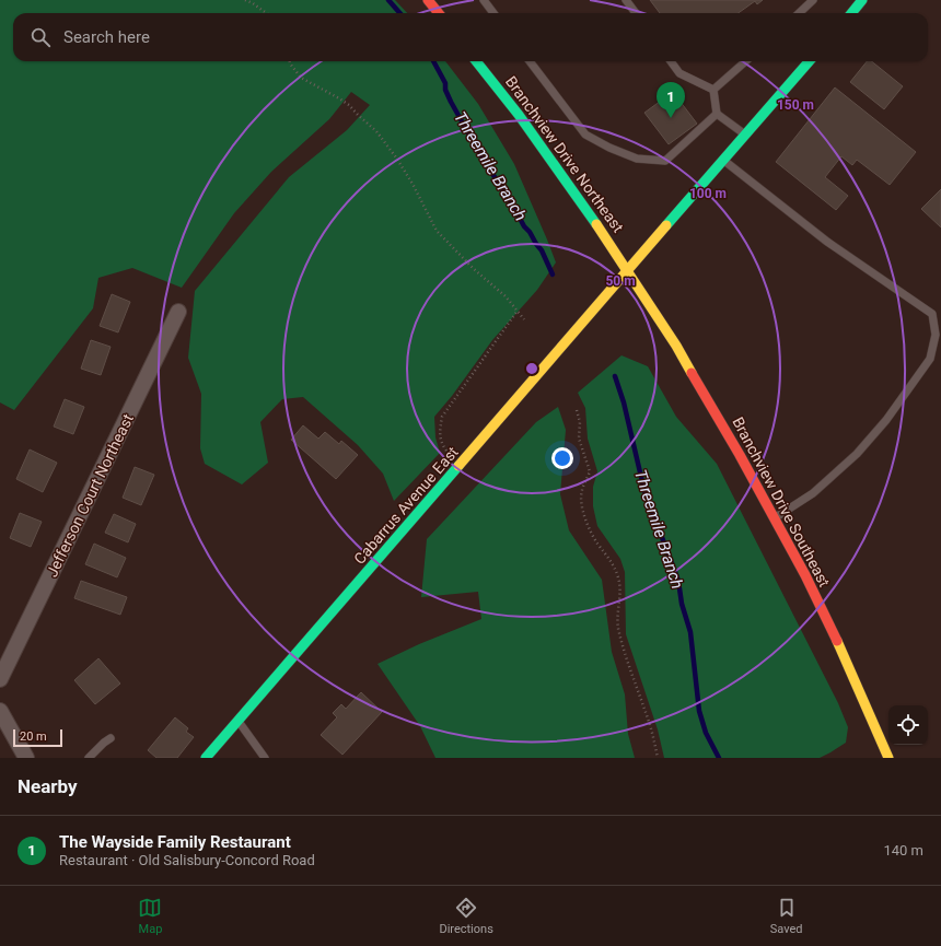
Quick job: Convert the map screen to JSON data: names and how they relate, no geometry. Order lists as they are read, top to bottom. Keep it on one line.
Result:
{"streets":{"main road":["Branchview Drive Northeast","Branchview Drive Southeast","Cabarrus Avenue East"],"street":["Jefferson Court Northeast"]},"crossings":[["Branchview Drive Northeast","Branchview Drive Southeast"],["Branchview Drive Northeast","Cabarrus Avenue East"],["Branchview Drive Southeast","Cabarrus Avenue East"]],"water":["Threemile Branch"],"scale_bar":"20 m","page":{"search":"Search here","pins":"1","scale":"20 m","heading":"Nearby","list":[{"mark":"1","name":"The Wayside Family Restaurant","note":"Restaurant · Old Salisbury-Concord Road","value":"140 m"}],"nav":["Map","Directions","Saved"]},"rings":["150 m","100 m","50 m"]}
